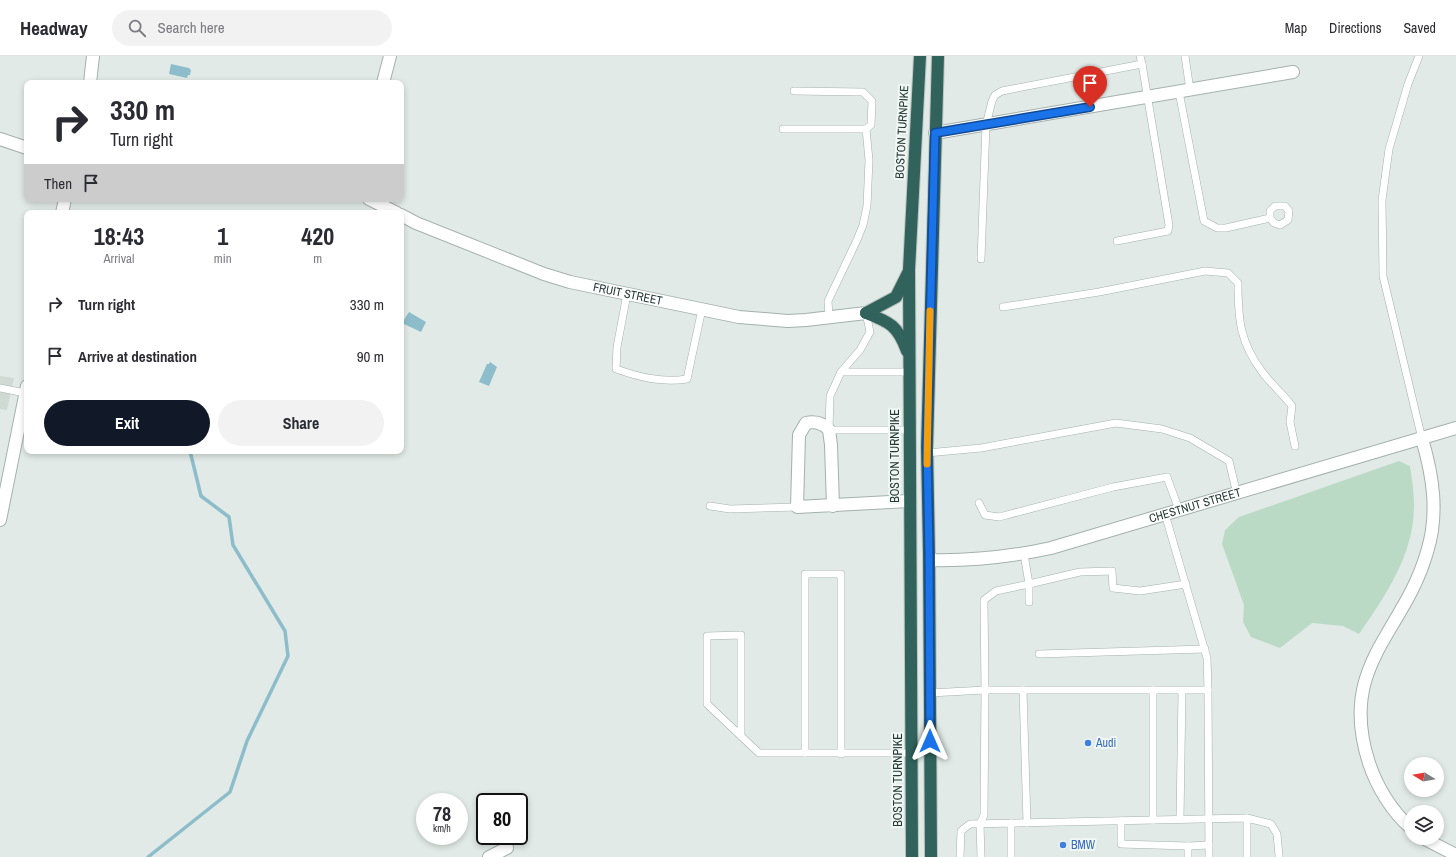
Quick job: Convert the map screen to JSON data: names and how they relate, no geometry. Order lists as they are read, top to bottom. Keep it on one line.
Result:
{"streets":{"highway":["BOSTON TURNPIKE"],"street":["FRUIT STREET","CHESTNUT STREET"]},"places":["Audi","BMW"],"north":"left","page":{"header":"Headway","search":"Search here","nav":["Map","Directions","Saved"],"turn":["330 m","Turn right"],"then":"Then","eta":["18:43","Arrival","1","min","420","m"],"list":[{"name":"Turn right","value":"330 m"},{"name":"Arrive at destination","value":"90 m"}],"buttons":["Exit","Share"],"speed":"78 km/h","limit":"80"}}
